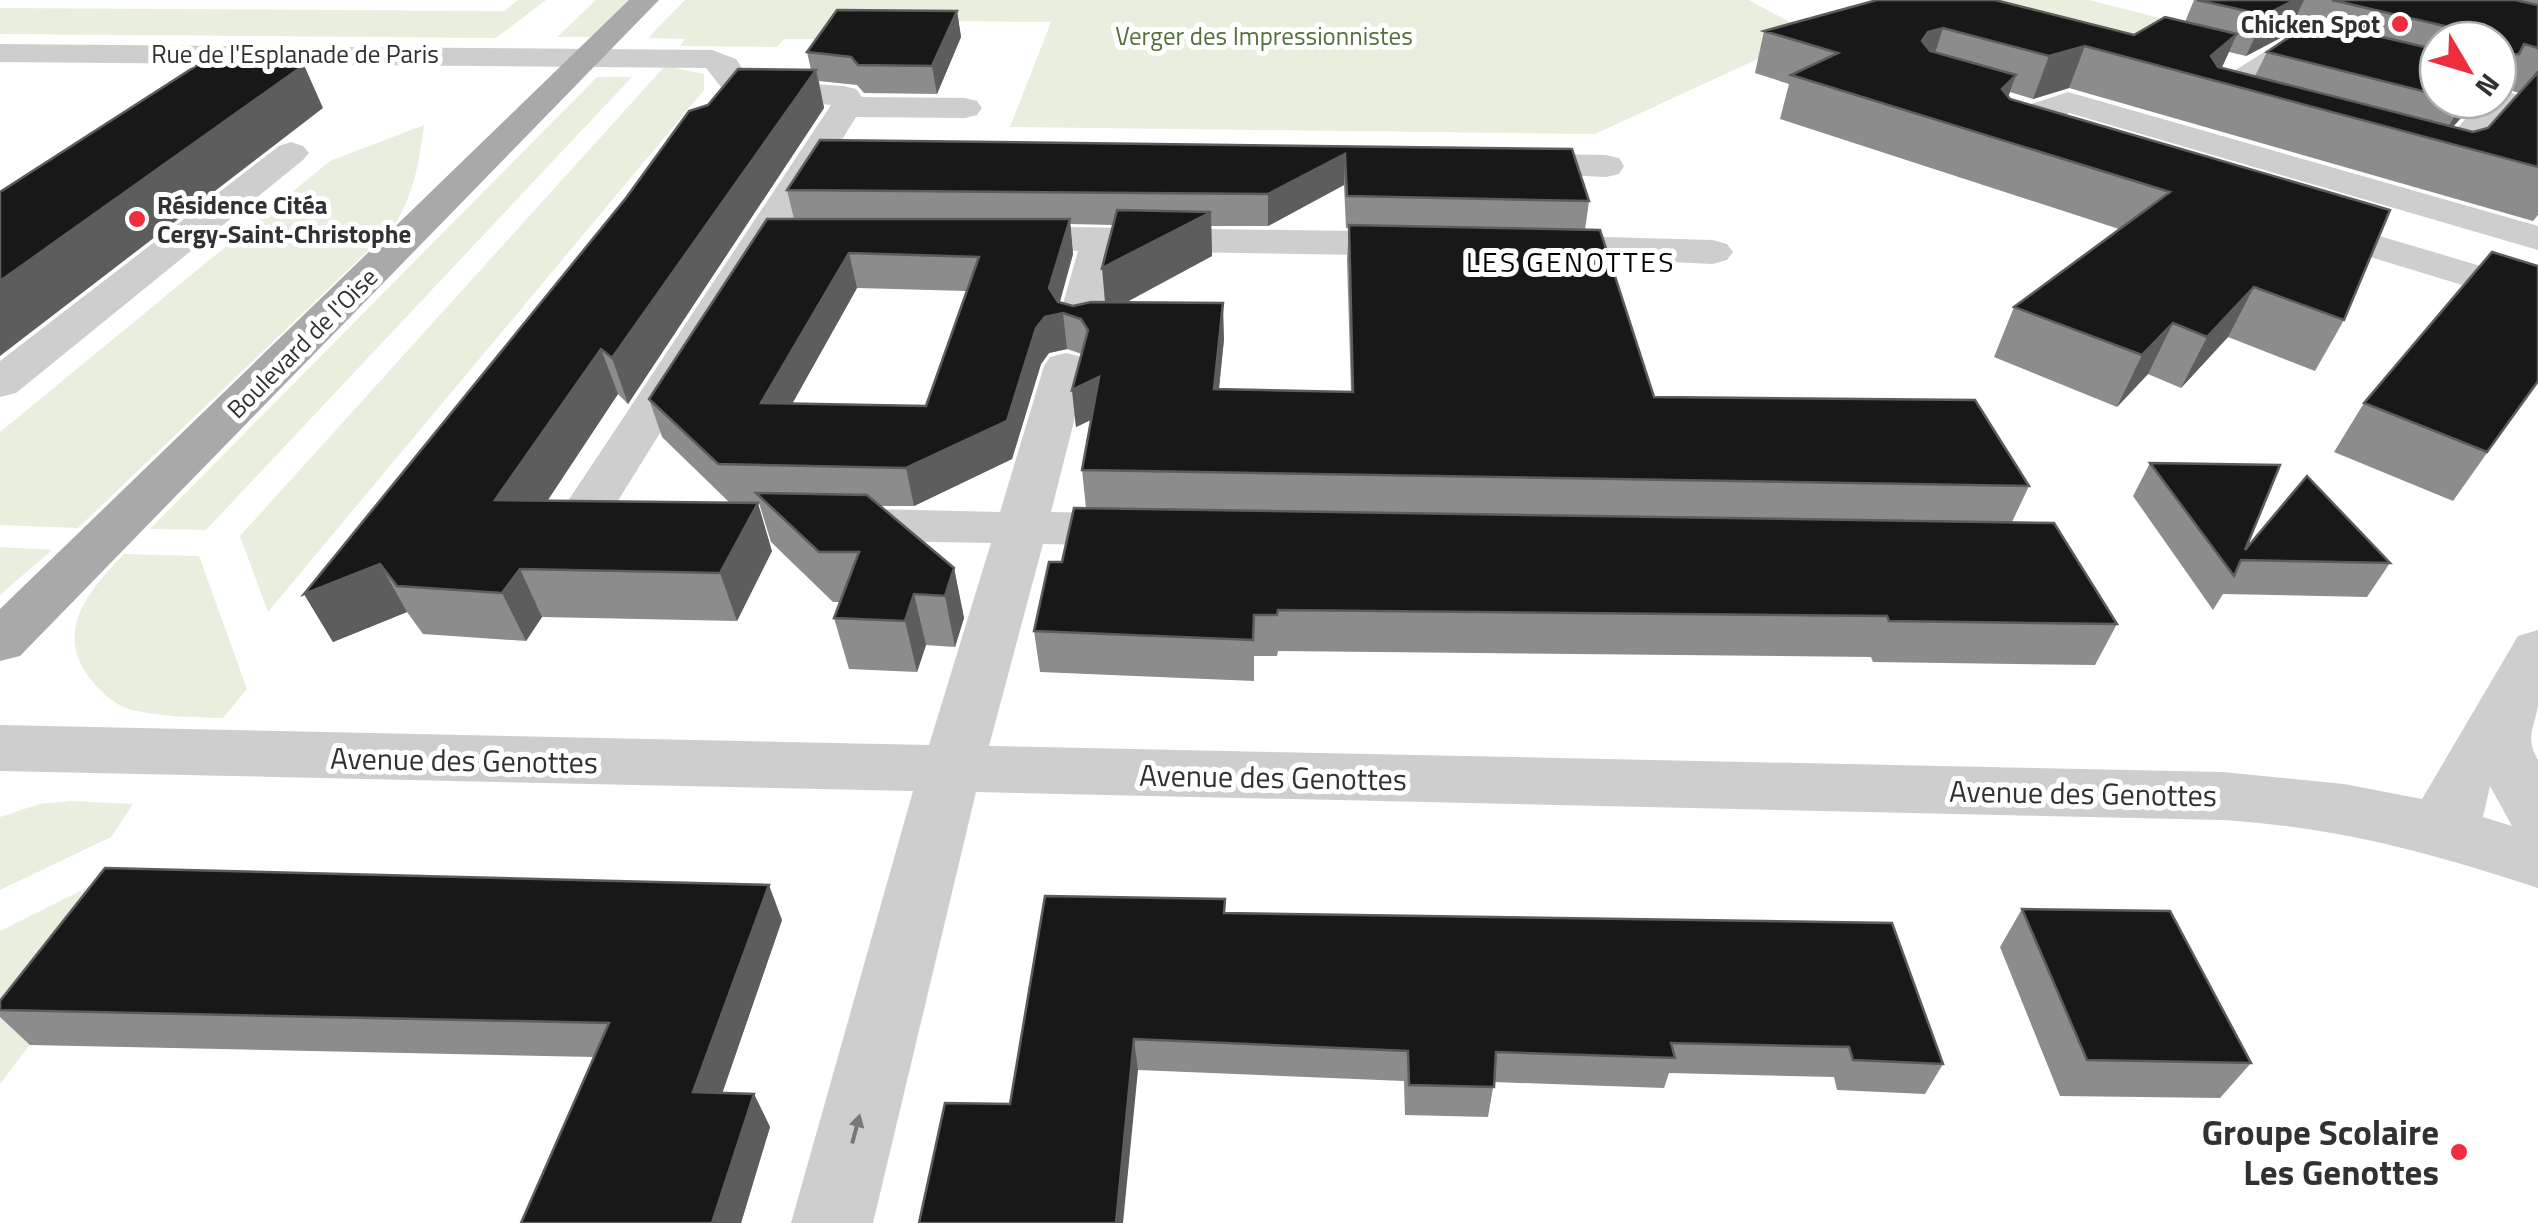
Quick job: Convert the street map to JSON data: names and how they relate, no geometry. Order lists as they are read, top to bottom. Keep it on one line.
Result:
{"streets":{"main road":["Boulevard de l'Oise"],"street":["Rue de l'Esplanade de Paris","Avenue des Genottes"]},"crossings":[["Rue de l'Esplanade de Paris","Boulevard de l'Oise"]],"districts":["LES GENOTTES"],"parks":["Verger des Impressionnistes"],"places":["Chicken Spot","Résidence Citéa Cergy-Saint-Christophe","Groupe Scolaire Les Genottes"],"north":"bottom right"}
